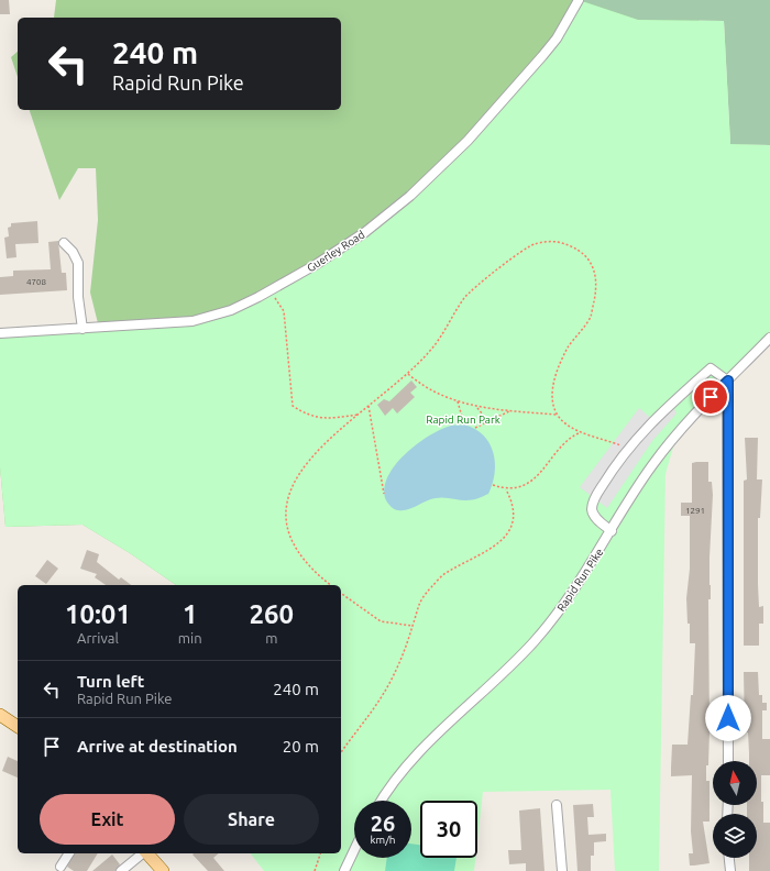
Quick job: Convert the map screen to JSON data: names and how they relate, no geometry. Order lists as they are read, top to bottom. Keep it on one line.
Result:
{"streets":{"street":["Guerley Road","Rapid Run Pike"]},"parks":["Rapid Run Park"],"house_numbers":["4708","1291"],"north":"top","page":{"turn":["240 m","Rapid Run Pike"],"eta":["10:01","Arrival","1","min","260","m"],"list":[{"name":"Turn left","note":"Rapid Run Pike","value":"240 m"},{"name":"Arrive at destination","value":"20 m"}],"buttons":["Exit","Share"],"speed":"26 km/h","limit":"30"}}
